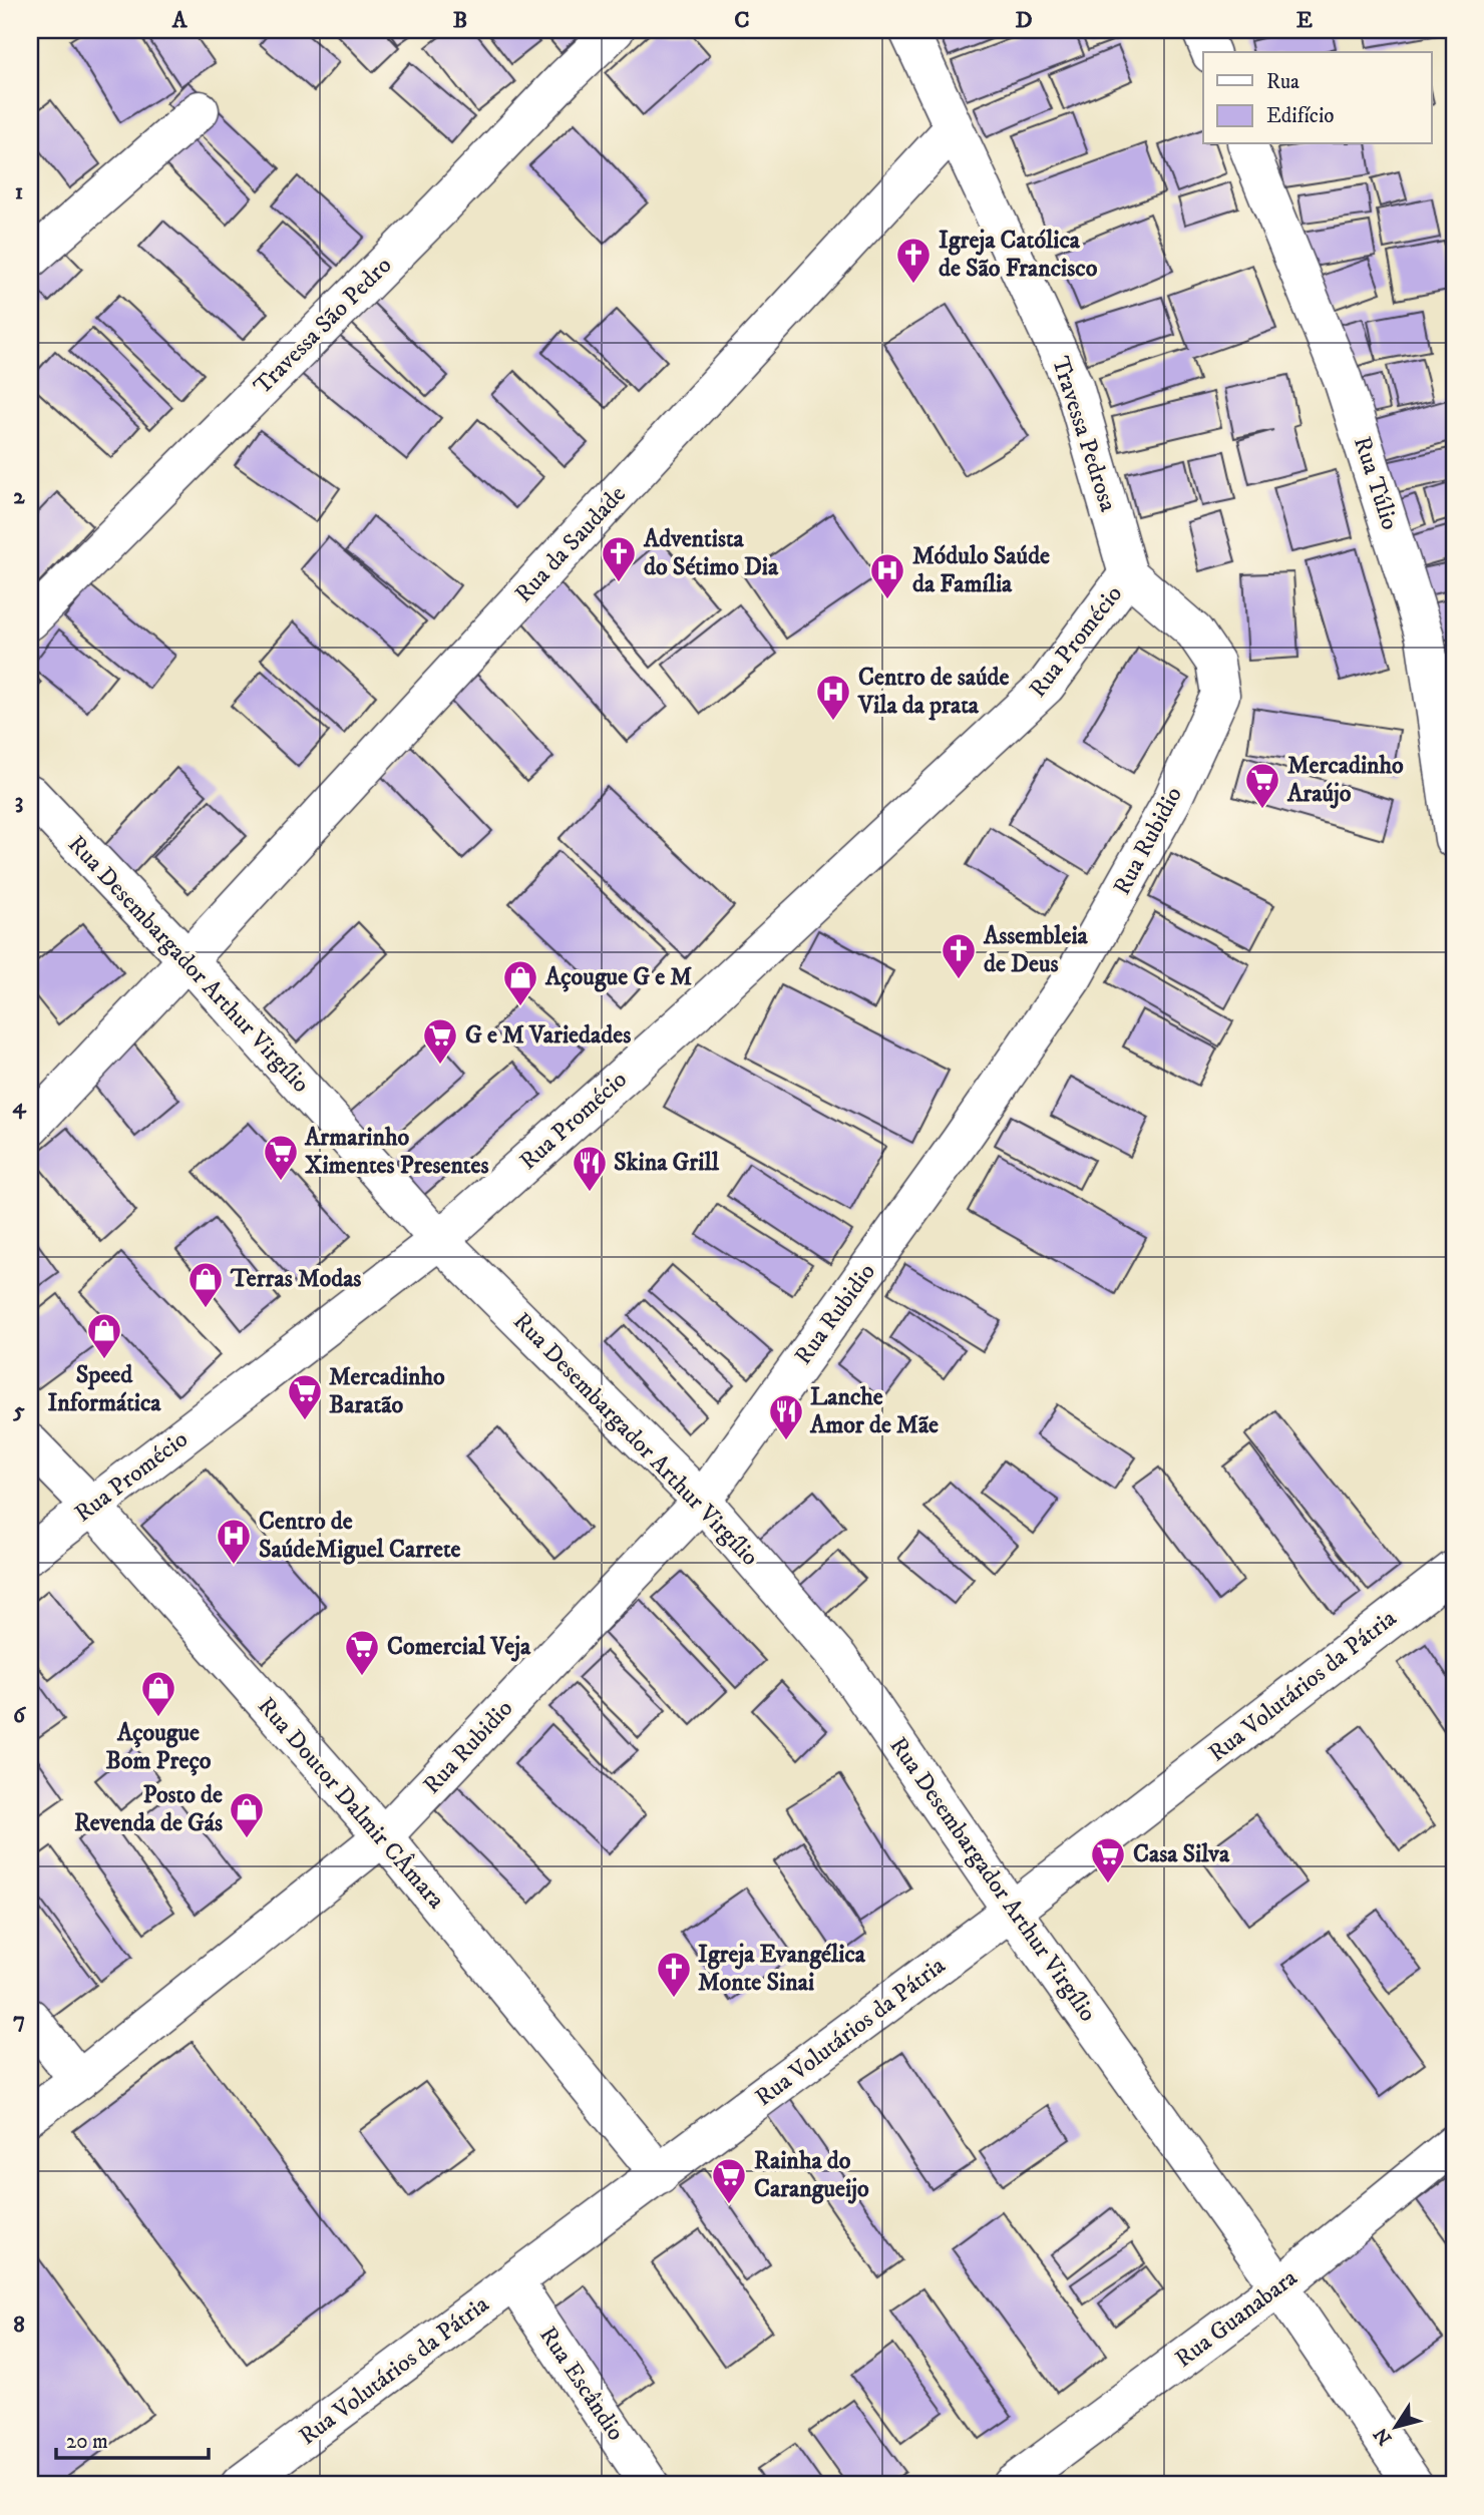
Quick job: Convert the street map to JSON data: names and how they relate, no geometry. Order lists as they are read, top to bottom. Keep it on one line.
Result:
{"streets":{"street":["Travessa São Pedro","Travessa Pedrosa","Rua Túlio","Rua da Saudade","Rua Promécio","Rua Rubidio","Rua Desembargador Arthur Virgílio","Rua Volutários da Pátria","Rua Doutor Dalmir CÂmara","Rua Guanabara","Rua Escândio"]},"crossings":[["Travessa Pedrosa","Rua da Saudade"],["Travessa Pedrosa","Rua Promécio"],["Travessa Pedrosa","Rua Rubidio"],["Rua da Saudade","Rua Desembargador Arthur Virgílio"],["Rua Promécio","Rua Rubidio"],["Rua Promécio","Rua Desembargador Arthur Virgílio"],["Rua Promécio","Rua Doutor Dalmir CÂmara"],["Rua Rubidio","Rua Desembargador Arthur Virgílio"],["Rua Rubidio","Rua Doutor Dalmir CÂmara"],["Rua Desembargador Arthur Virgílio","Rua Volutários da Pátria"],["Rua Desembargador Arthur Virgílio","Rua Guanabara"],["Rua Volutários da Pátria","Rua Doutor Dalmir CÂmara"],["Rua Volutários da Pátria","Rua Escândio"]],"places":{"church":["Igreja Católica de São Francisco","Adventista do Sétimo Dia","Assembleia de Deus","Igreja Evangélica Monte Sinai"],"hospital":["Módulo Saúde da Família","Centro de saúde Vila da prata","Centro de SaúdeMiguel Carrete"],"supermarket":["Mercadinho Araújo","G e M Variedades","Armarinho Ximentes Presentes","Mercadinho Baratão","Comercial Veja","Casa Silva","Rainha do Carangueijo"],"shop":["Açougue G e M","Terras Modas","Speed Informática","Açougue Bom Preço","Posto de Revenda de Gás"],"restaurant":["Skina Grill","Lanche Amor de Mãe"]},"legend":["Rua","Edifício"],"scale_bar":"20 m","north":"bottom left","grid":{"columns":["A","B","C","D","E"],"rows":["1","2","3","4","5","6","7","8"]}}
